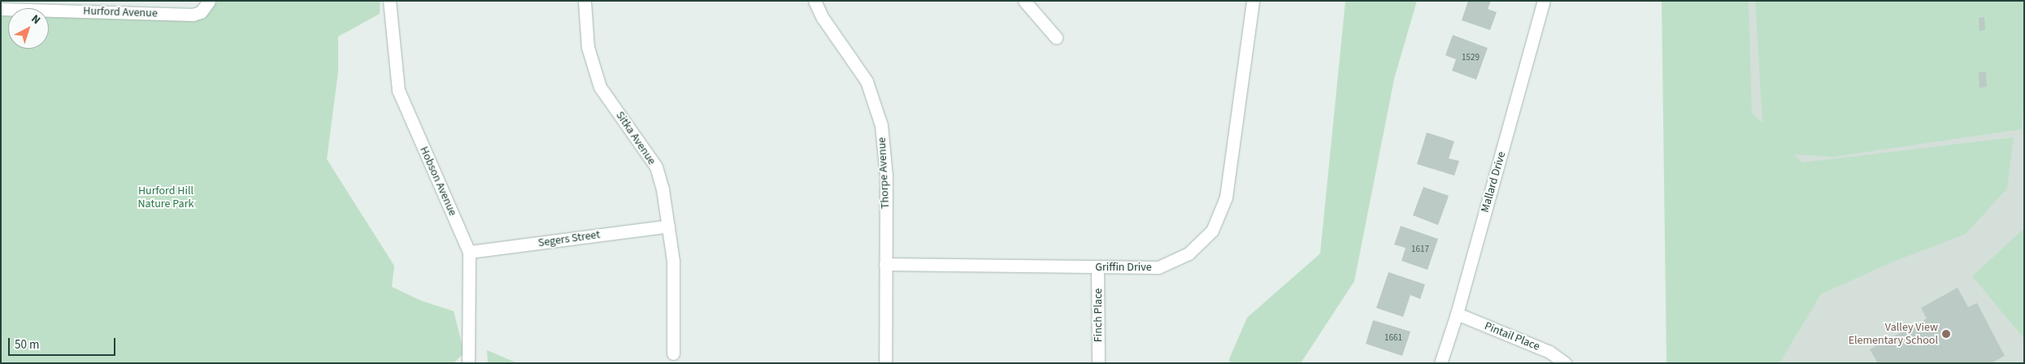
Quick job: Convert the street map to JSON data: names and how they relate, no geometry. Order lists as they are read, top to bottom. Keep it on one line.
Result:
{"streets":{"street":["Hurford Avenue","Sitka Avenue","Thorpe Avenue","Hobson Avenue","Mallard Drive","Segers Street","Griffin Drive","Finch Place","Pintail Place"]},"crossings":[["Sitka Avenue","Segers Street"],["Thorpe Avenue","Griffin Drive"],["Hobson Avenue","Segers Street"],["Mallard Drive","Pintail Place"],["Griffin Drive","Finch Place"]],"parks":["Hurford Hill Nature Park"],"places":["Valley View Elementary School"],"house_numbers":["1529","1617","1661"],"scale_bar":"50 m","north":"top right"}
